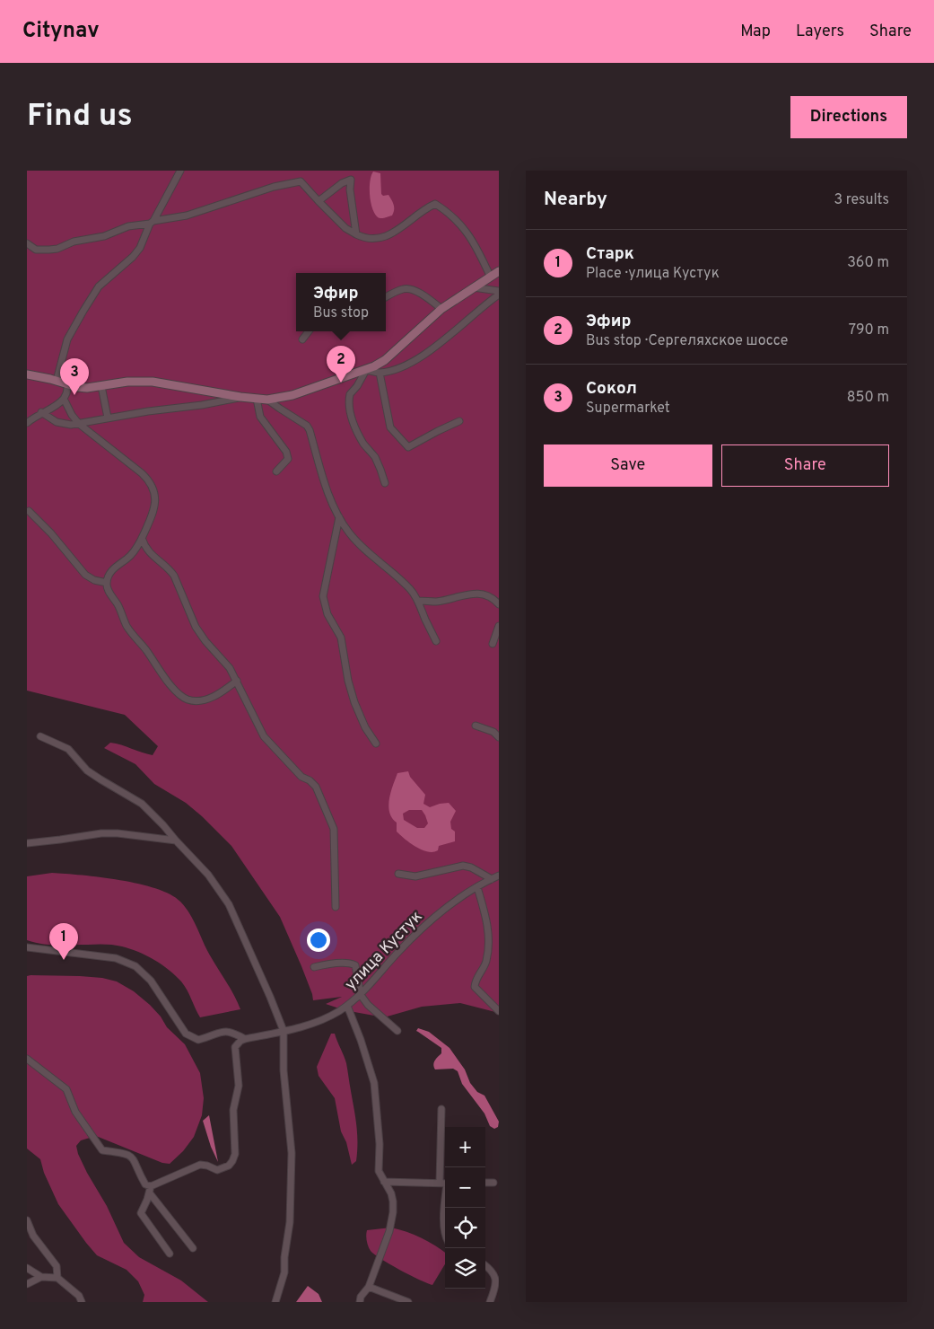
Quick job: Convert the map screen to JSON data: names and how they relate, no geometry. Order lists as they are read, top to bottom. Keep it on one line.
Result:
{"streets":{"street":["улица Кустук"]},"page":{"header":"Citynav","nav":["Map","Layers","Share"],"buttons":["Directions",["Save","Share"]],"title":"Find us","heading":["Nearby","3 results"],"list":[{"mark":"1","name":"Старк","note":"Place · улица Кустук","value":"360 m"},{"mark":"2","name":"Эфир","note":"Bus stop · Сергеляхское шоссе","value":"790 m"},{"mark":"3","name":"Сокол","note":"Supermarket","value":"850 m"}],"popup":["Эфир","Bus stop"],"pins":["2","3","1"],"map_buttons":["+","−"]}}
